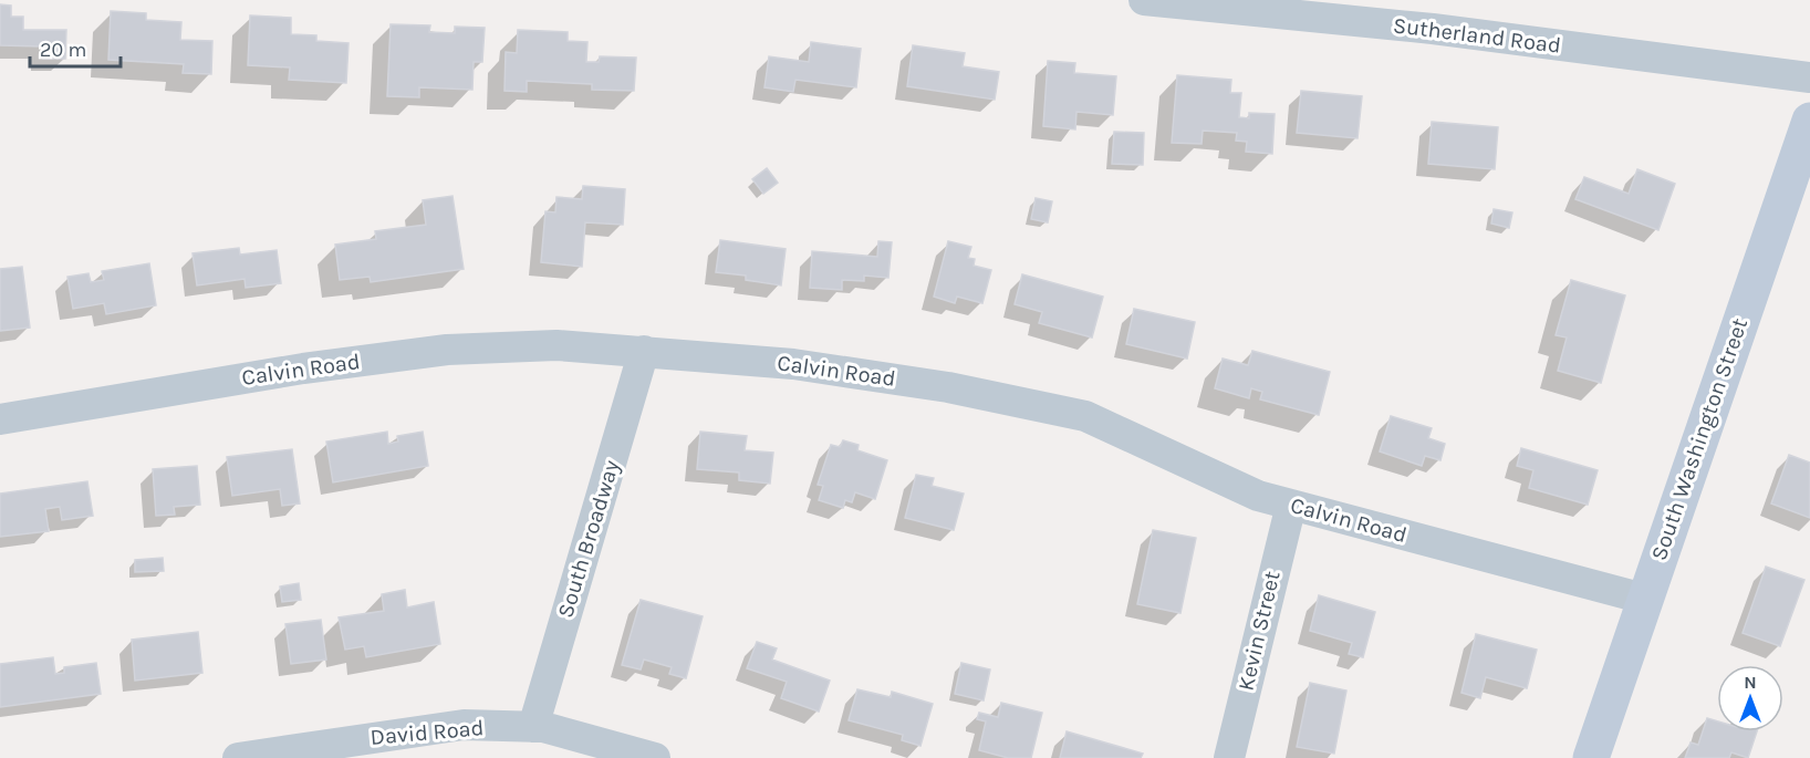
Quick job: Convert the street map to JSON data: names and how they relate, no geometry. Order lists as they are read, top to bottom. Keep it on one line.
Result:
{"streets":{"main road":["South Washington Street"],"street":["Sutherland Road","Calvin Road","South Broadway","Kevin Street","David Road"]},"crossings":[["Calvin Road","South Washington Street"],["Calvin Road","South Broadway"],["Calvin Road","Kevin Street"],["South Broadway","David Road"]],"scale_bar":"20 m","north":"top"}
